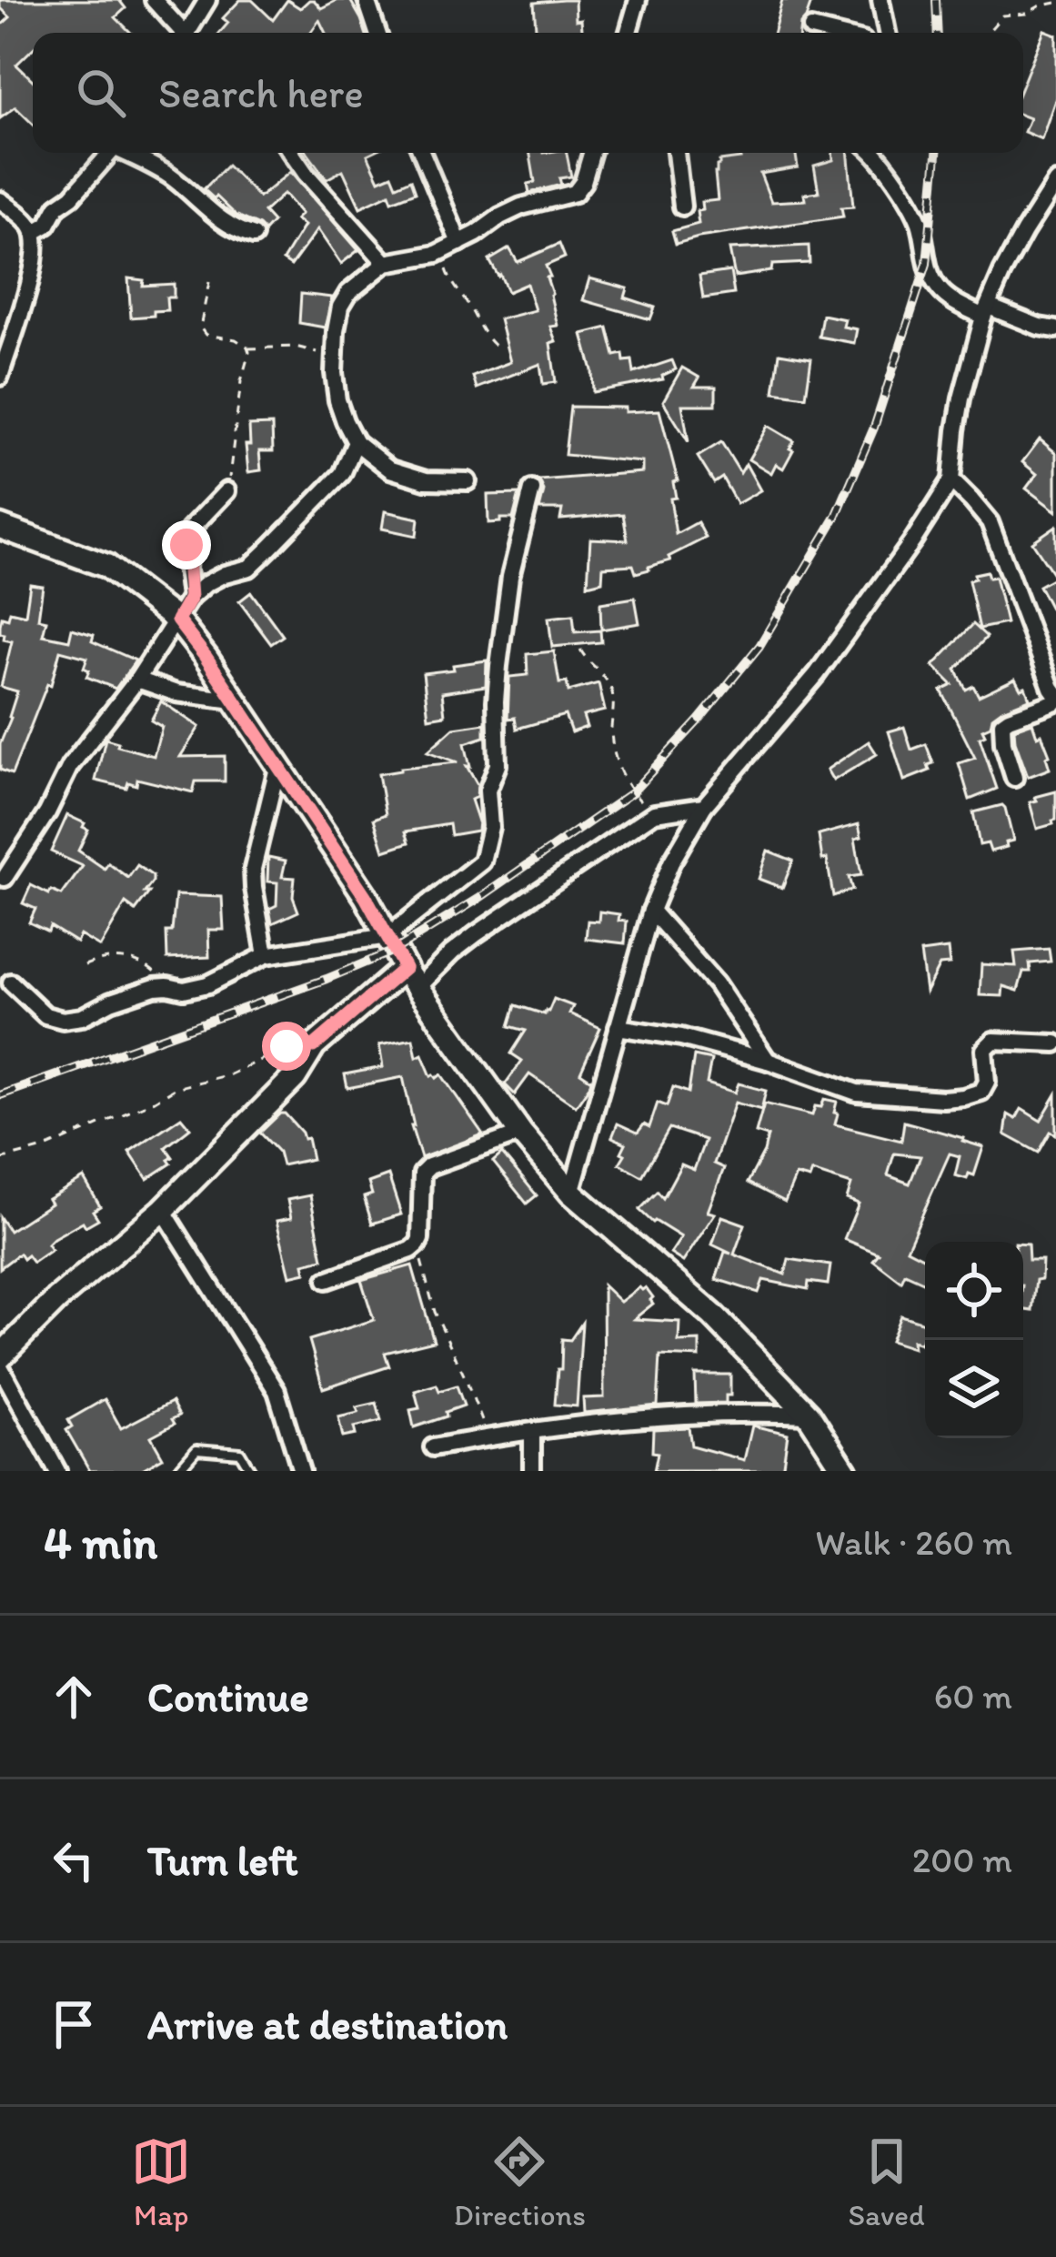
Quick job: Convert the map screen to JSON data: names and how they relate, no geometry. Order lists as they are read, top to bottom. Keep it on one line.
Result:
{"page":{"search":"Search here","heading":["4 min","Walk · 260 m"],"list":[["Continue","60 m"],["Turn left","200 m"],"Arrive at destination"],"nav":["Map","Directions","Saved"]}}
